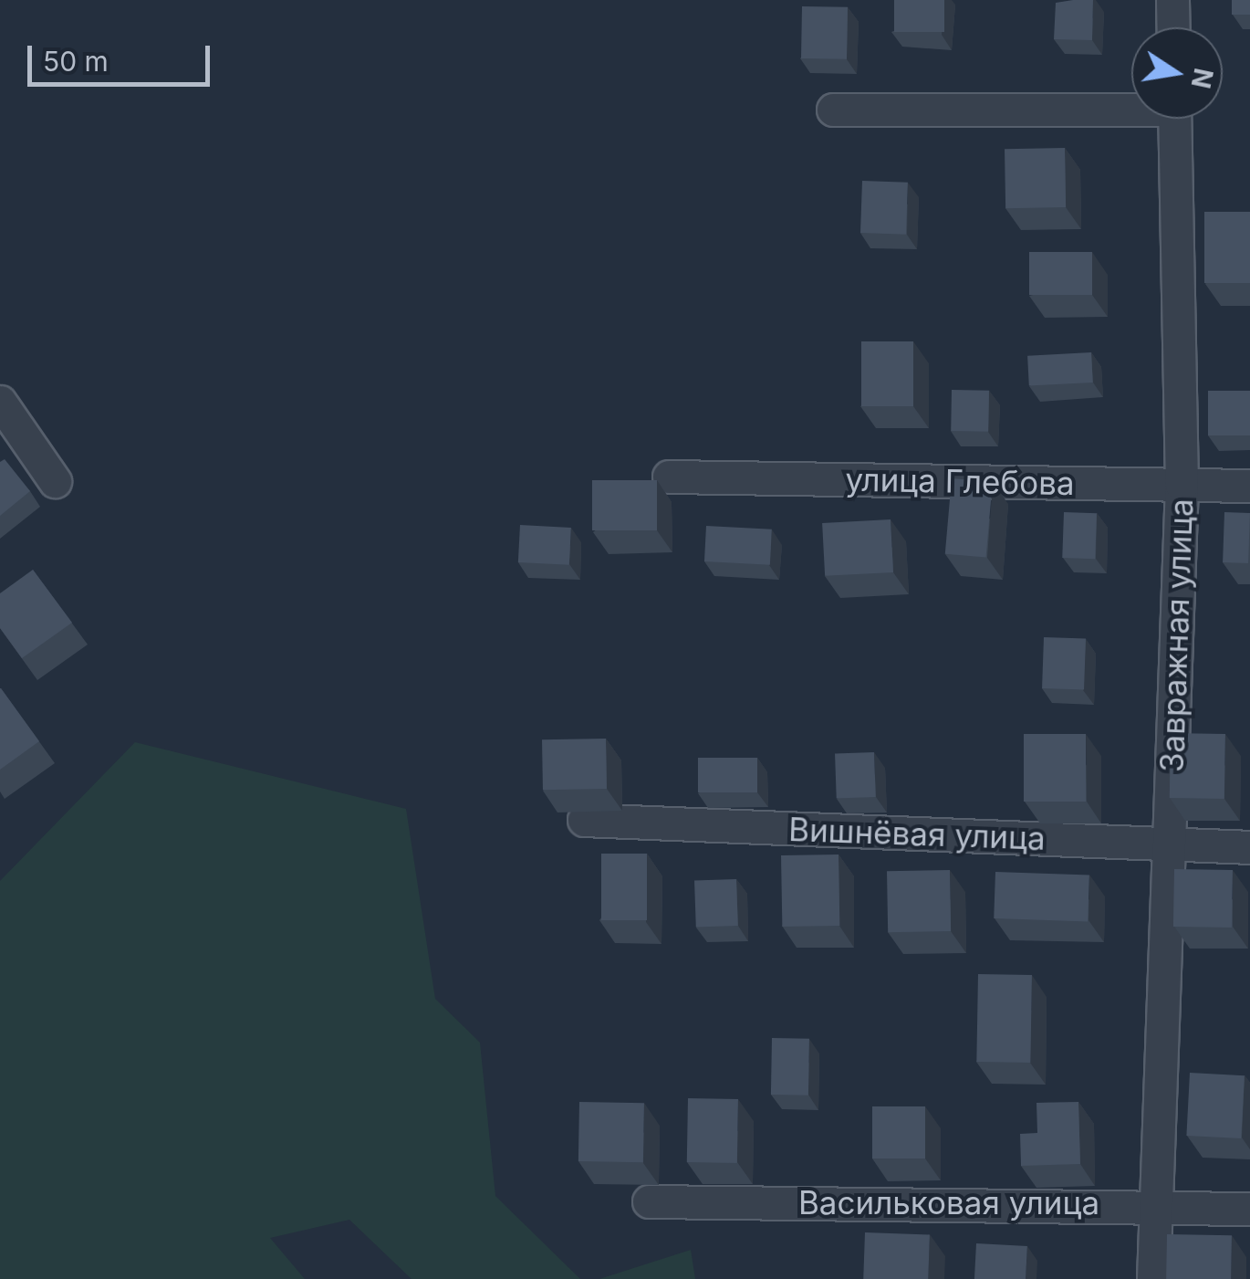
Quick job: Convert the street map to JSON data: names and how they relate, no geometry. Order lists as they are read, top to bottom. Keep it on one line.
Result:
{"streets":{"street":["улица Глебова","Завражная улица","Вишнёвая улица","Васильковая улица"]},"crossings":[["улица Глебова","Завражная улица"],["Завражная улица","Вишнёвая улица"],["Завражная улица","Васильковая улица"]],"scale_bar":"50 m","north":"right"}
